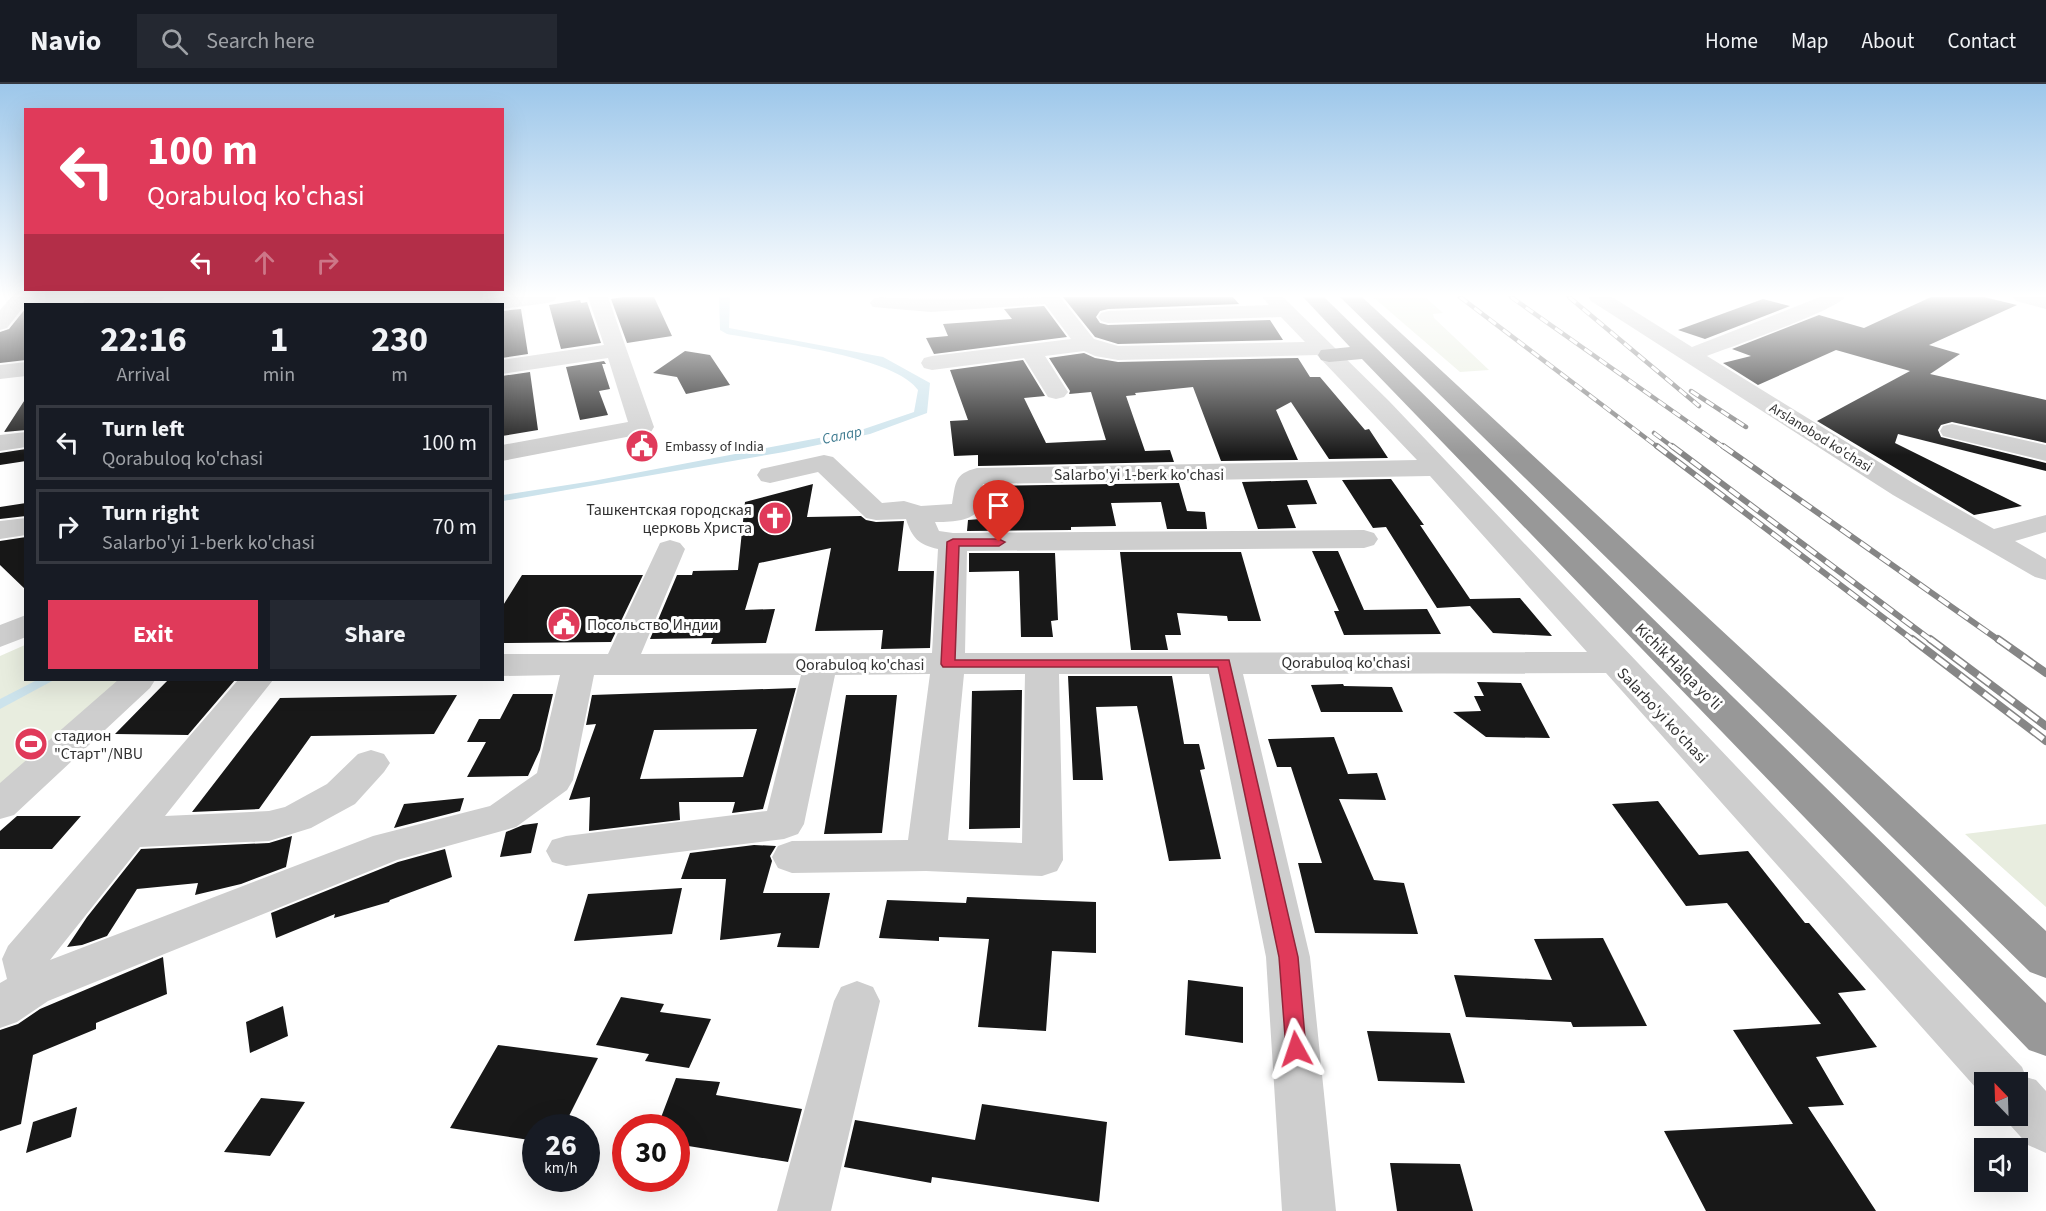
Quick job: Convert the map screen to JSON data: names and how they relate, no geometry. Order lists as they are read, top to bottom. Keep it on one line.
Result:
{"streets":{"highway":["Kichik Halqa yo'li"],"street":["Arslanobod ko'chasi","Salarbo'yi 1-berk ko'chasi","Qorabuloq ko'chasi","Salarbo'yi ko'chasi"]},"crossings":[["Salarbo'yi 1-berk ko'chasi","Salarbo'yi ko'chasi"],["Qorabuloq ko'chasi","Salarbo'yi ko'chasi"]],"water":["Салар"],"places":{"public building":["Embassy of India","Посольство Индии"],"church":["Ташкентская городская церковь Христа"],"sports":["стадион \"Старт\"/NBU"]},"north":"top left","page":{"header":"Navio","search":"Search here","nav":["Home","Map","About","Contact"],"turn":["100 m","Qorabuloq ko'chasi"],"eta":["22:16","Arrival","1","min","230","m"],"list":[{"name":"Turn left","note":"Qorabuloq ko'chasi","value":"100 m"},{"name":"Turn right","note":"Salarbo'yi 1-berk ko'chasi","value":"70 m"}],"buttons":["Exit","Share"],"speed":"26 km/h","limit":"30"}}
